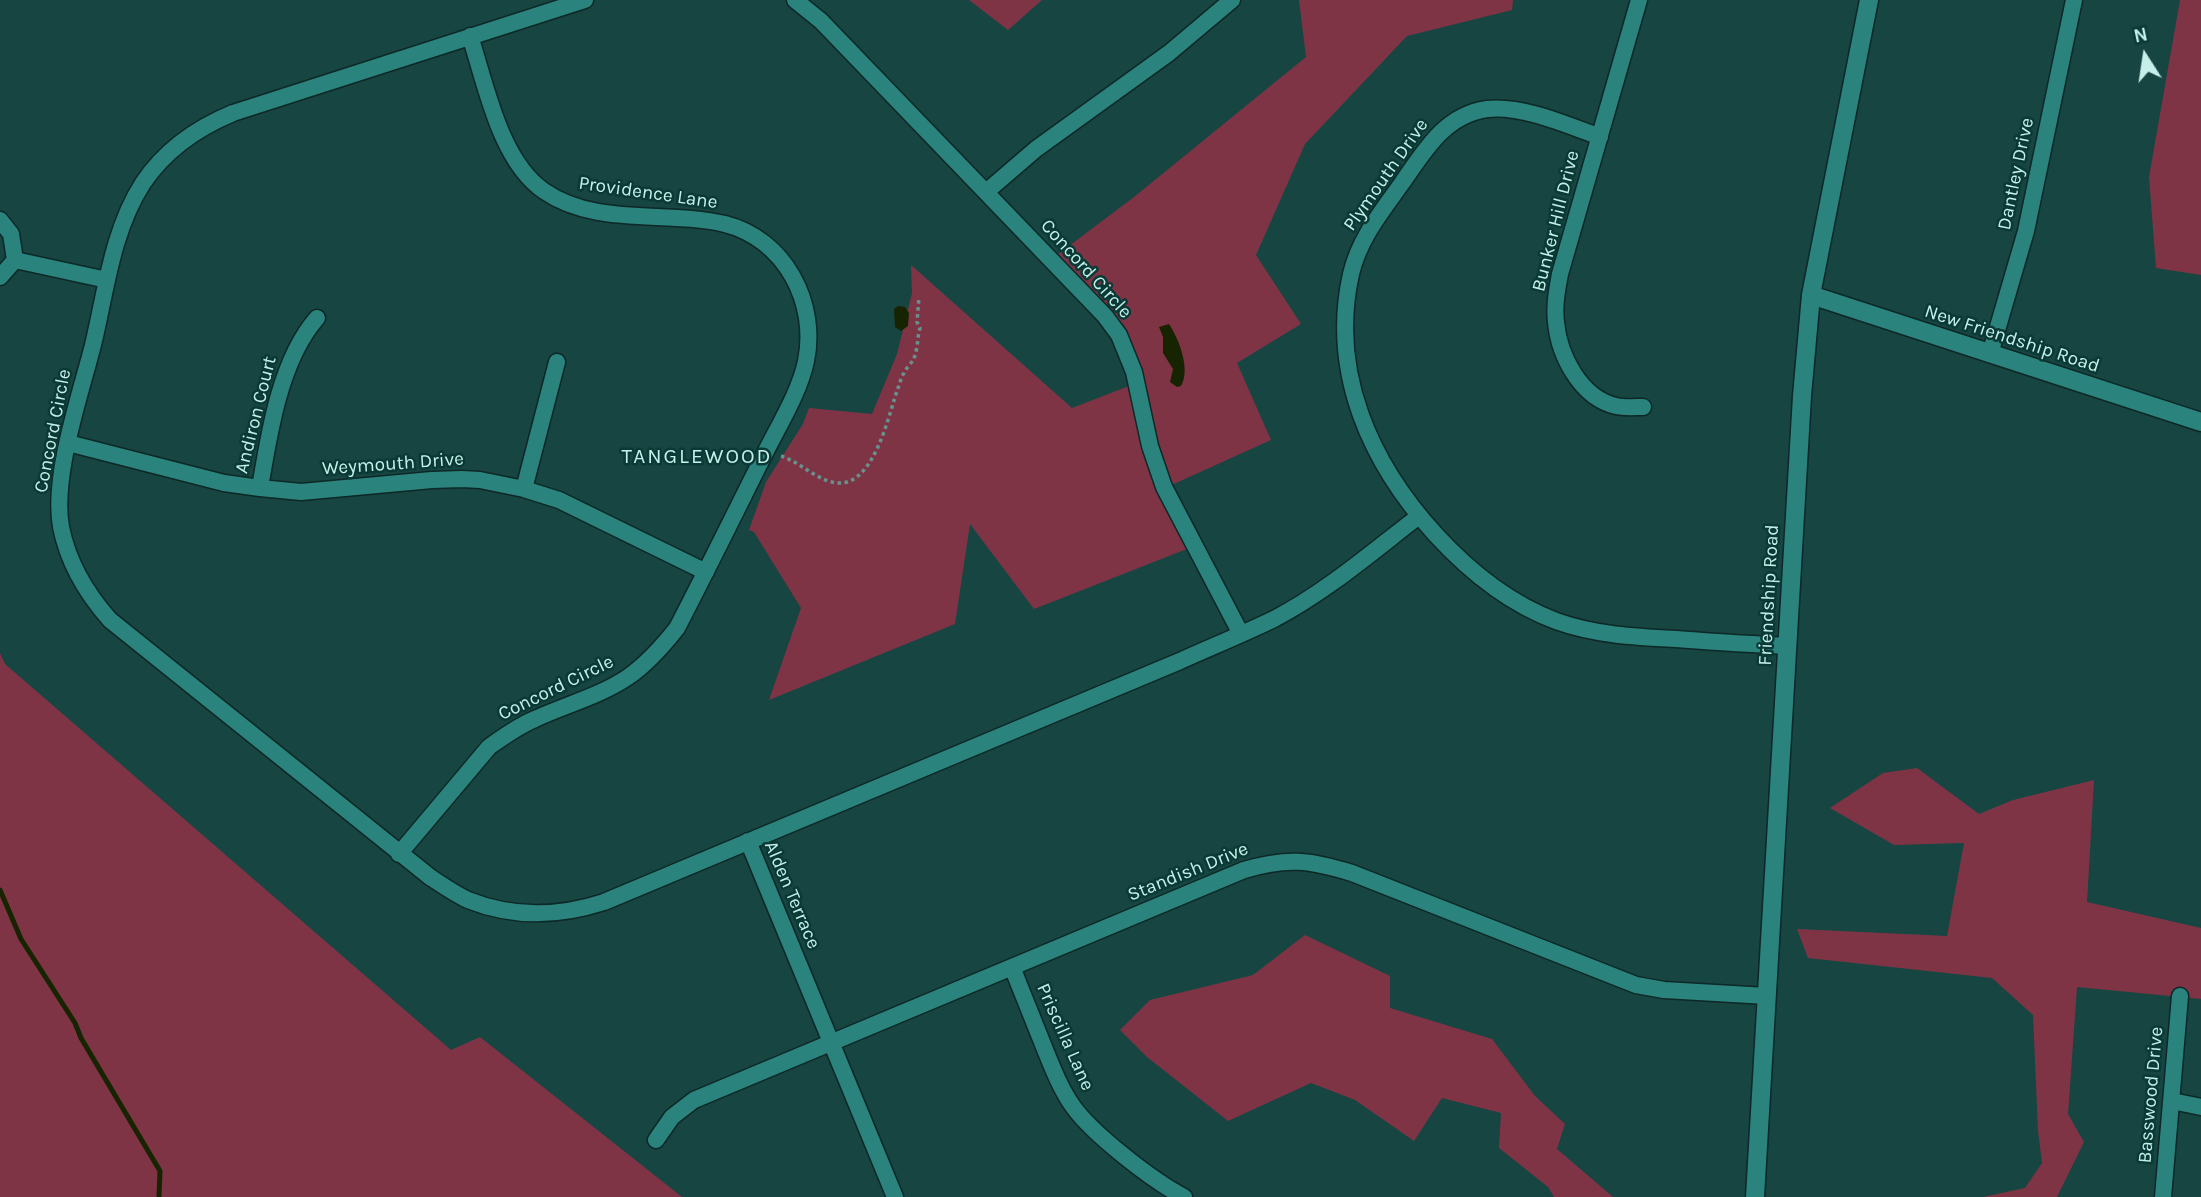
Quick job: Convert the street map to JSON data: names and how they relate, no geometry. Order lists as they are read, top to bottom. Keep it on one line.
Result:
{"streets":{"street":["Dantley Drive","Plymouth Drive","Providence Lane","Bunker Hill Drive","Concord Circle","New Friendship Road","Andiron Court","Weymouth Drive","Friendship Road","Standish Drive","Alden Terrace","Priscilla Lane","Basswood Drive"]},"crossings":[["Dantley Drive","New Friendship Road"],["Plymouth Drive","Bunker Hill Drive"],["Plymouth Drive","Friendship Road"],["Providence Lane","Concord Circle"],["Providence Lane","Weymouth Drive"],["Concord Circle","Weymouth Drive"],["Concord Circle","Alden Terrace"],["New Friendship Road","Friendship Road"],["Andiron Court","Weymouth Drive"],["Friendship Road","Standish Drive"],["Standish Drive","Alden Terrace"],["Standish Drive","Priscilla Lane"]],"districts":["TANGLEWOOD"],"north":"top"}
